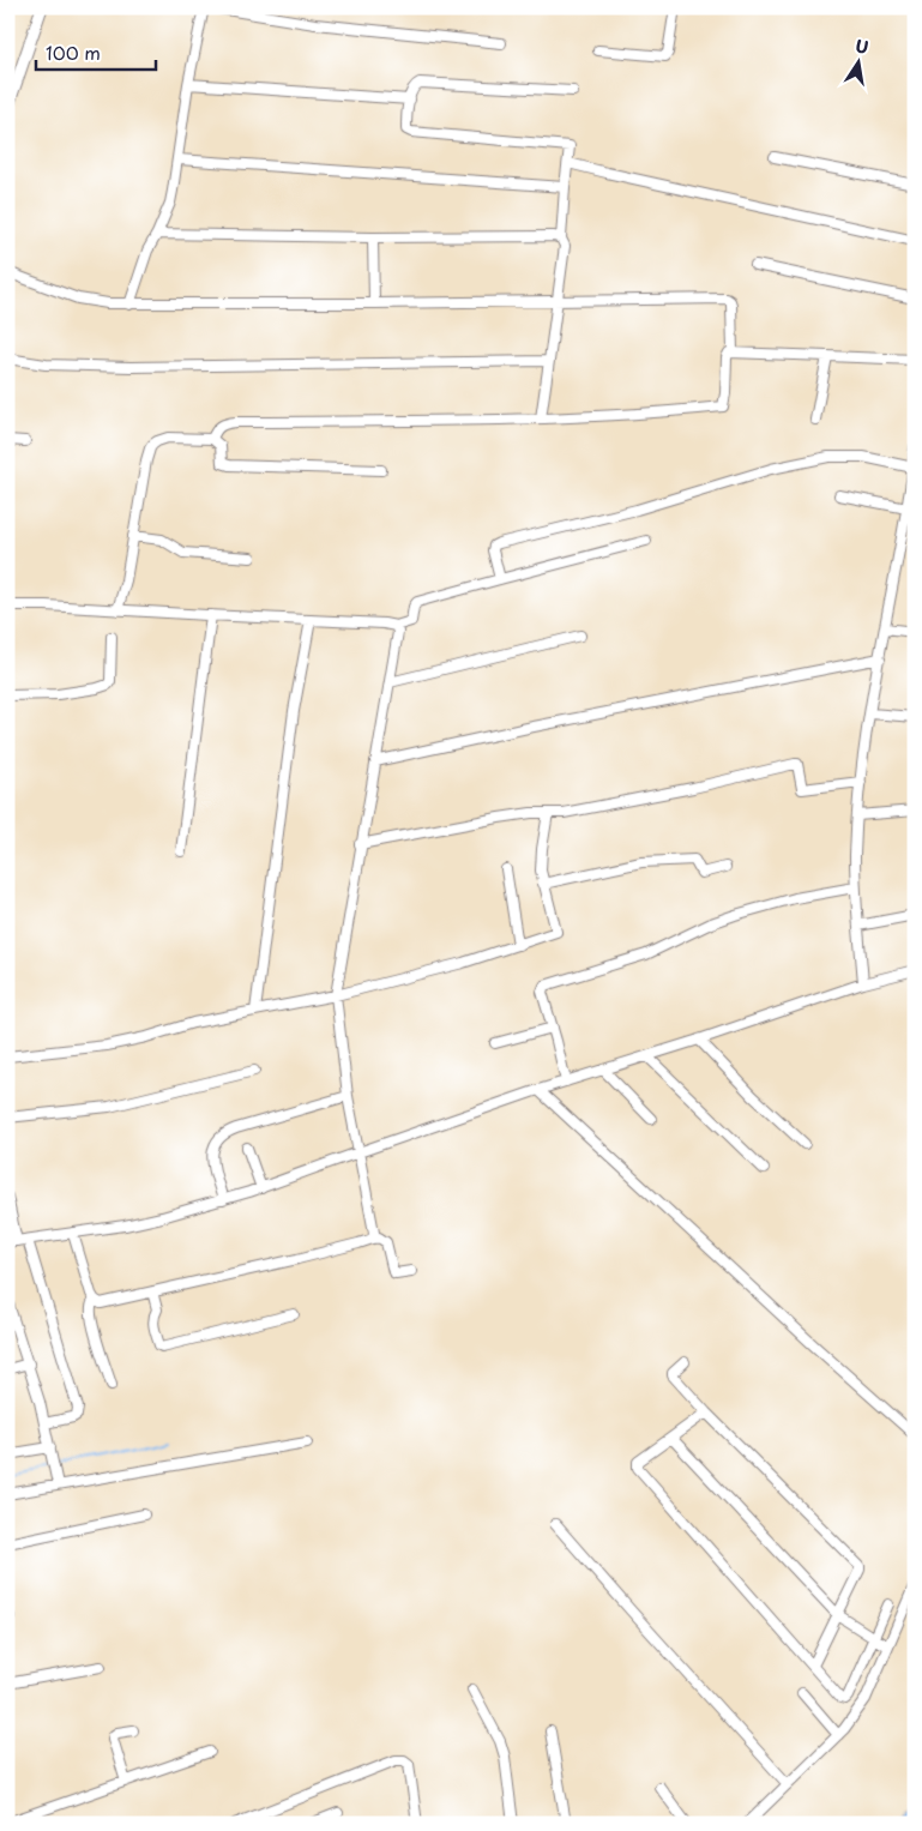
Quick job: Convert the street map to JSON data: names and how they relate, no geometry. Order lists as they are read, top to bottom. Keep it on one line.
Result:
{"scale_bar":"100 m","north":"top"}
